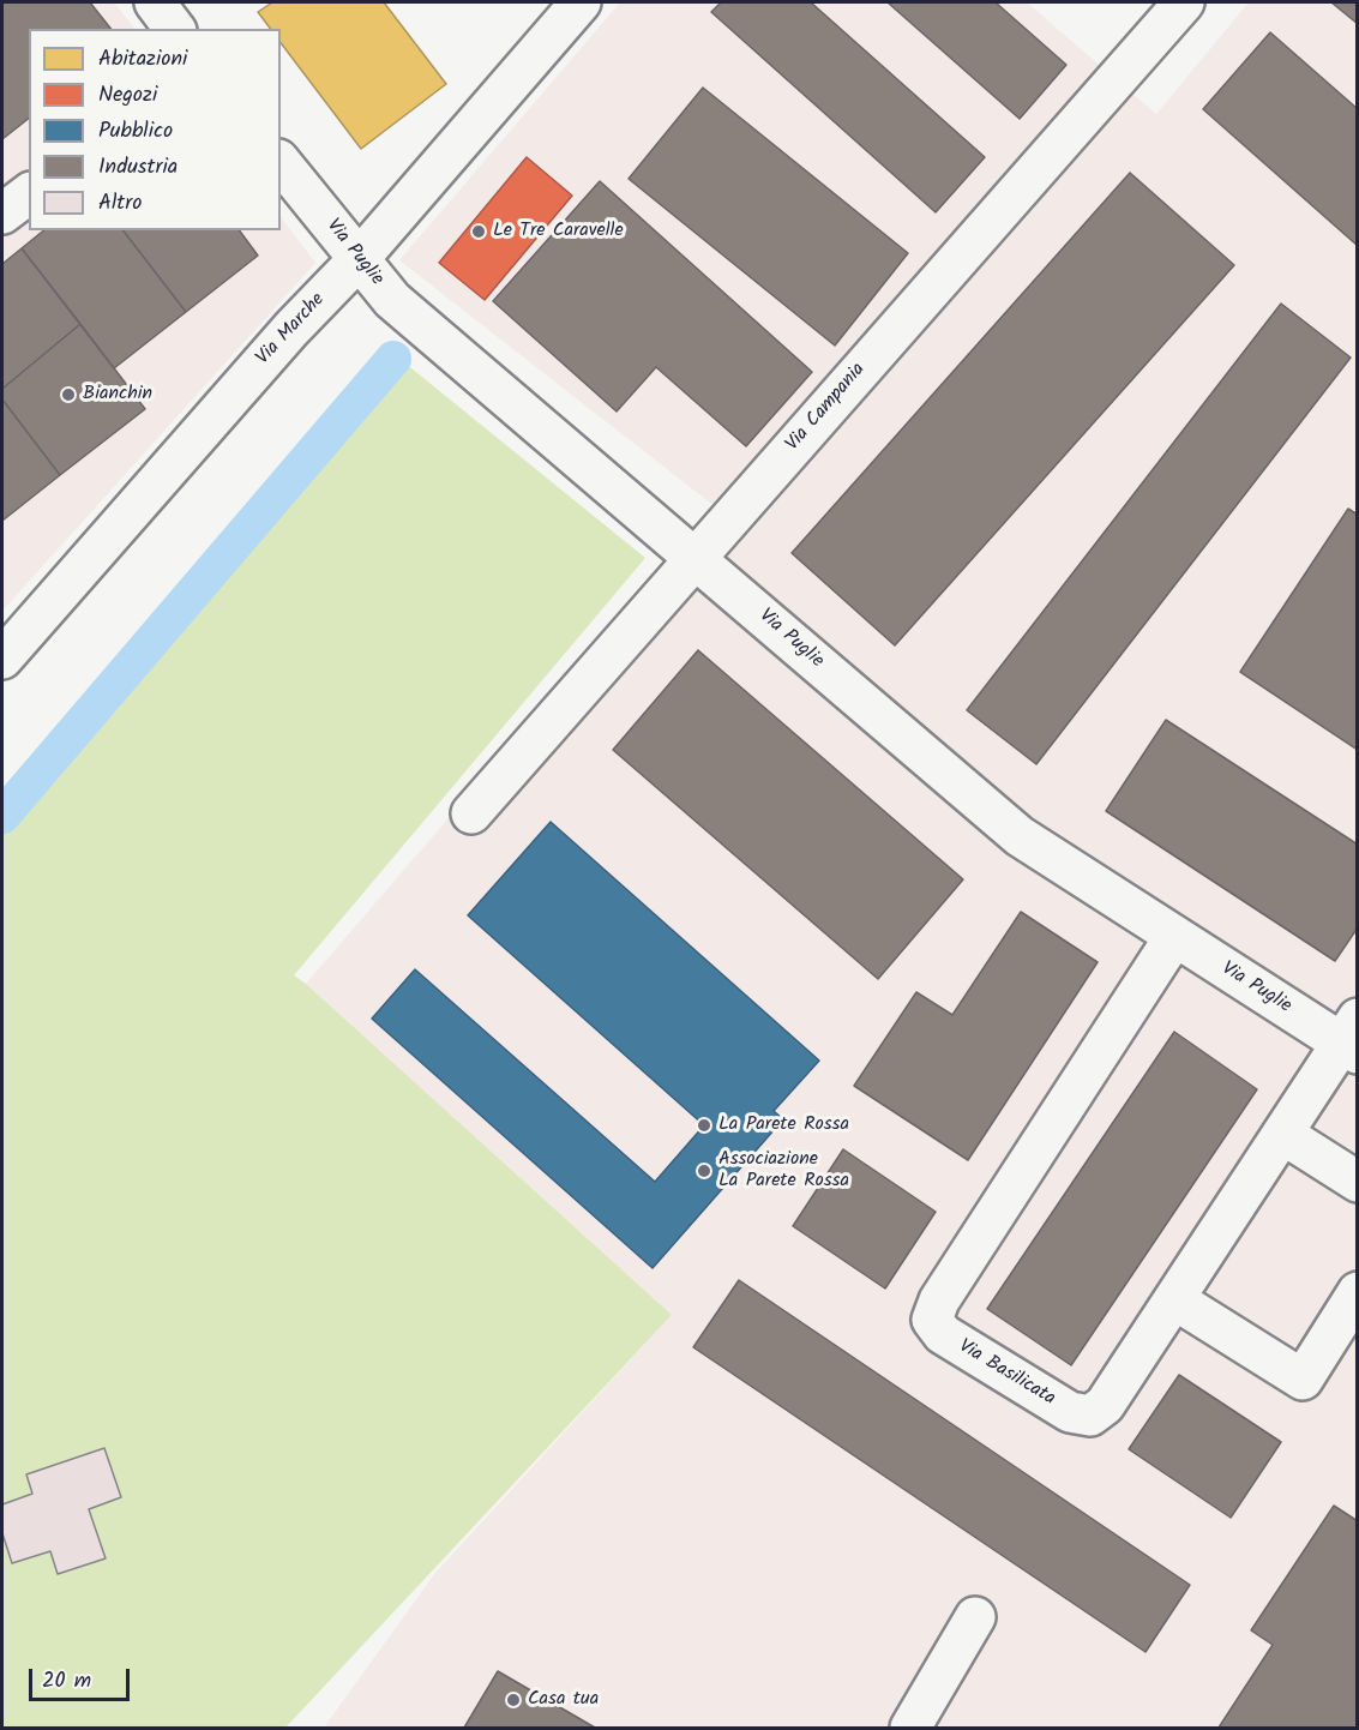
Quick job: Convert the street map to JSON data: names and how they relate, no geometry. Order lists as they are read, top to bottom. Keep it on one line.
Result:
{"streets":{"street":["Via Puglie","Via Marche","Via Campania","Via Basilicata"]},"crossings":[["Via Puglie","Via Marche"],["Via Puglie","Via Campania"],["Via Puglie","Via Basilicata"]],"places":["Le Tre Caravelle","Bianchin","La Parete Rossa","Associazione La Parete Rossa","Casa tua"],"legend":["Abitazioni","Negozi","Pubblico","Industria","Altro"],"scale_bar":"20 m"}
